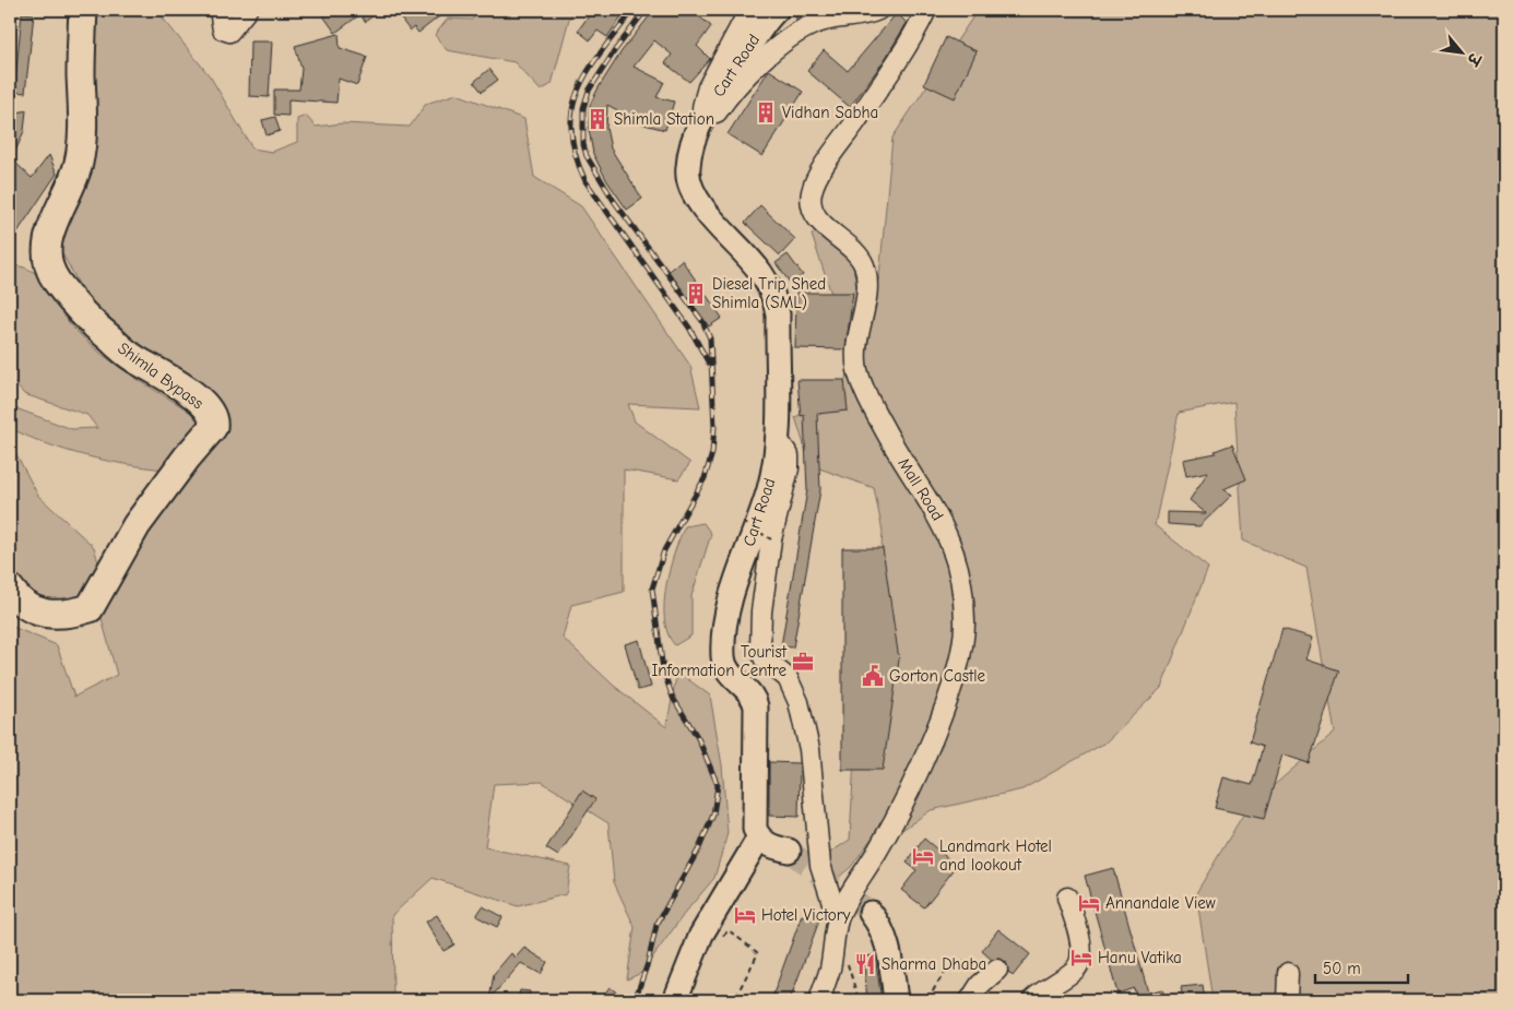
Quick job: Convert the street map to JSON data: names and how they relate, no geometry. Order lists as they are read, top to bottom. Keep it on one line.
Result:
{"streets":{"highway":["Shimla Bypass"],"main road":["Cart Road"],"street":["Mall Road"]},"places":{"building":["Vidhan Sabha","Shimla Station","Diesel Trip Shed Shimla (SML)"],"office":["Tourist Information Centre"],"public building":["Gorton Castle"],"hotel":["Landmark Hotel and lookout","Annandale View","Hotel Victory","Hanu Vatika"],"restaurant":["Sharma Dhaba"]},"scale_bar":"50 m","north":"bottom right"}
